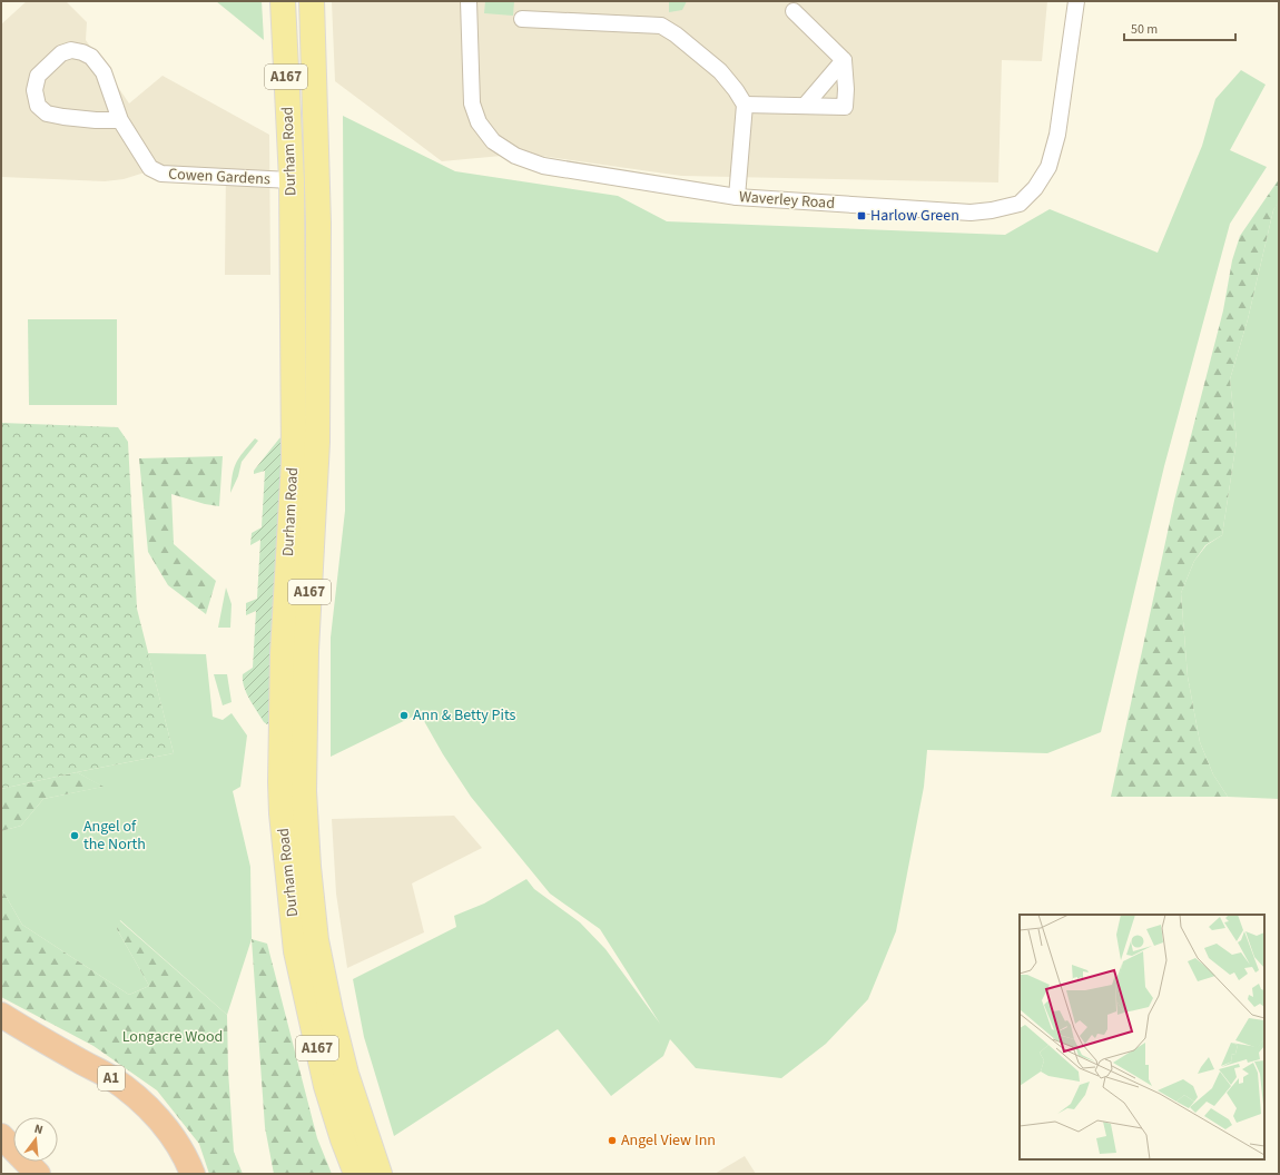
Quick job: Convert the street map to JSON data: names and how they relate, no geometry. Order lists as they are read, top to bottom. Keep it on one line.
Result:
{"streets":{"highway":["A1"],"main road":["A167","Durham Road"],"street":["Cowen Gardens","Waverley Road"]},"crossings":[["Durham Road","Cowen Gardens"]],"parks":["Longacre Wood"],"places":{"transit":["Harlow Green"],"other":["Ann & Betty Pits","Angel of the North","Angel View Inn"]},"scale_bar":"50 m","north":"top"}
